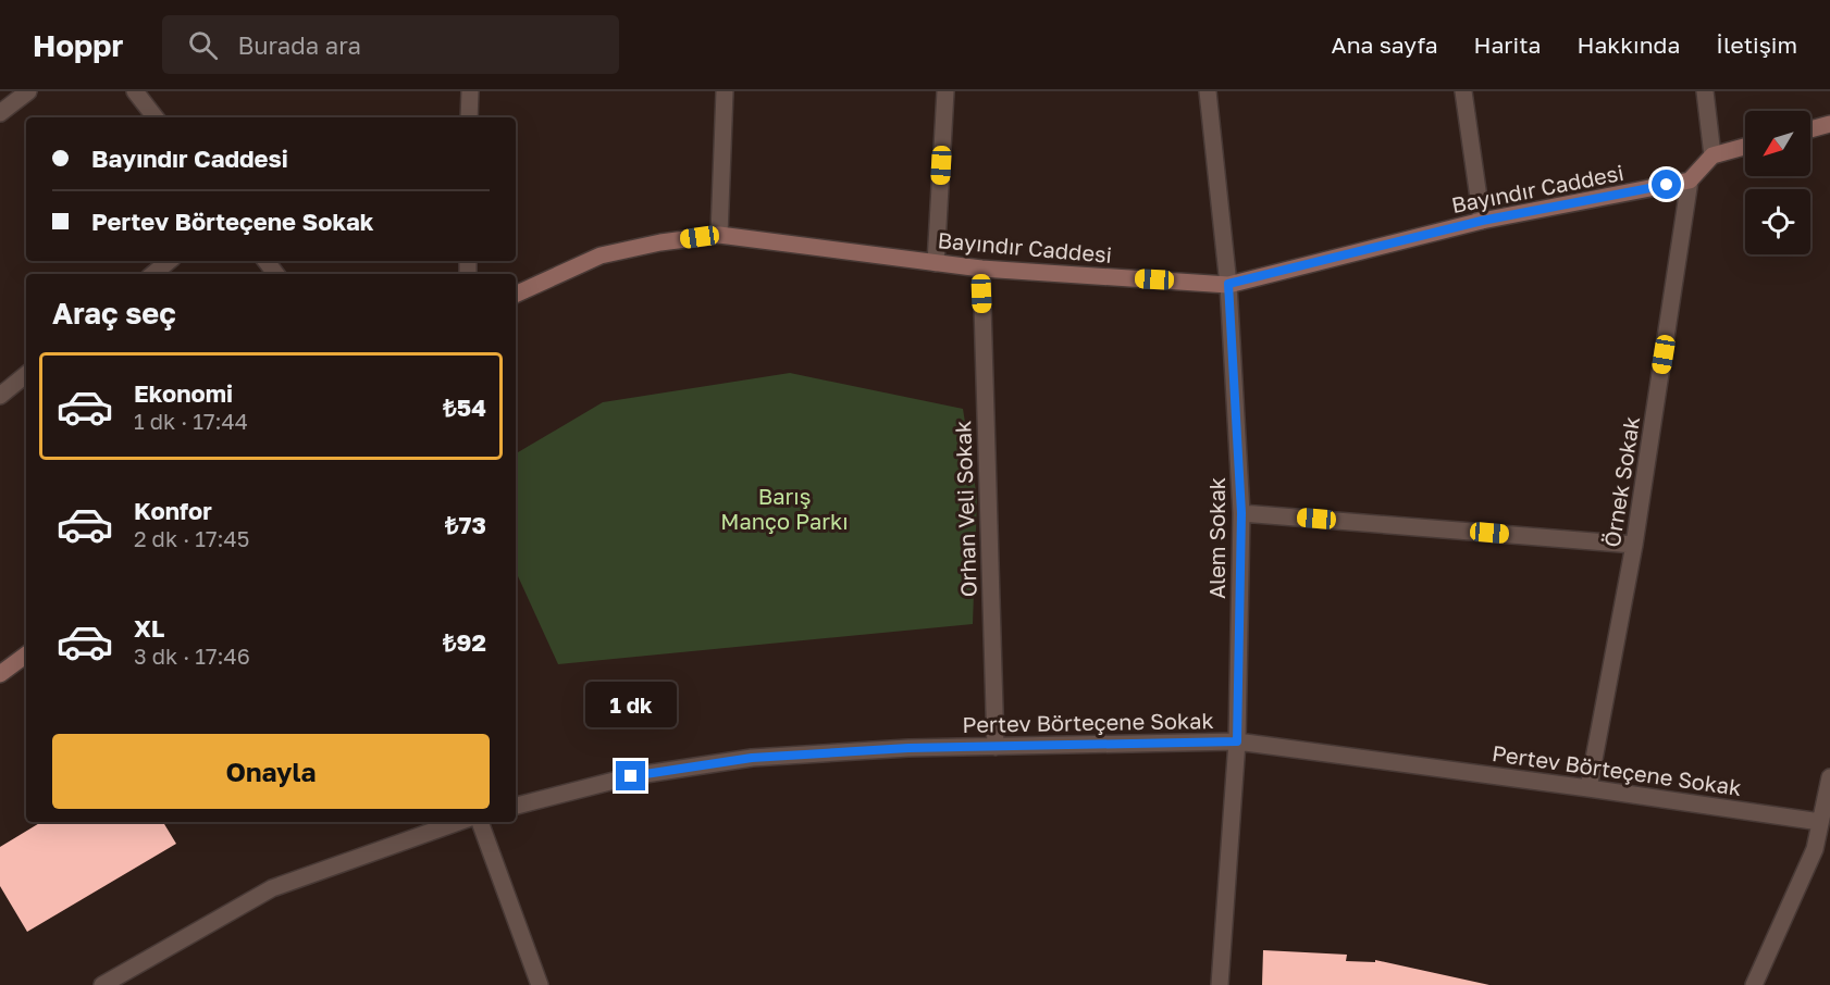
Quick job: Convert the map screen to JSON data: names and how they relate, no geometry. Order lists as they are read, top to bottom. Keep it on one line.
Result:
{"streets":{"street":["Bayındır Caddesi","Örnek Sokak","Orhan Veli Sokak","Alem Sokak","Pertev Börteçene Sokak"]},"crossings":[["Bayındır Caddesi","Örnek Sokak"],["Bayındır Caddesi","Orhan Veli Sokak"],["Bayındır Caddesi","Alem Sokak"],["Örnek Sokak","Pertev Börteçene Sokak"],["Orhan Veli Sokak","Pertev Börteçene Sokak"],["Alem Sokak","Pertev Börteçene Sokak"]],"parks":["Barış Manço Parkı"],"north":"bottom left","page":{"header":"Hoppr","search":"Burada ara","nav":["Ana sayfa","Harita","Hakkında","İletişim"],"banner":["Bayındır Caddesi","Pertev Börteçene Sokak"],"heading":"Araç seç","list":[{"name":"Ekonomi","note":"1 dk · 17:44","value":"₺54"},{"name":"Konfor","note":"2 dk · 17:45","value":"₺73"},{"name":"XL","note":"3 dk · 17:46","value":"₺92"}],"bubble":"1 dk","buttons":"Onayla"}}
